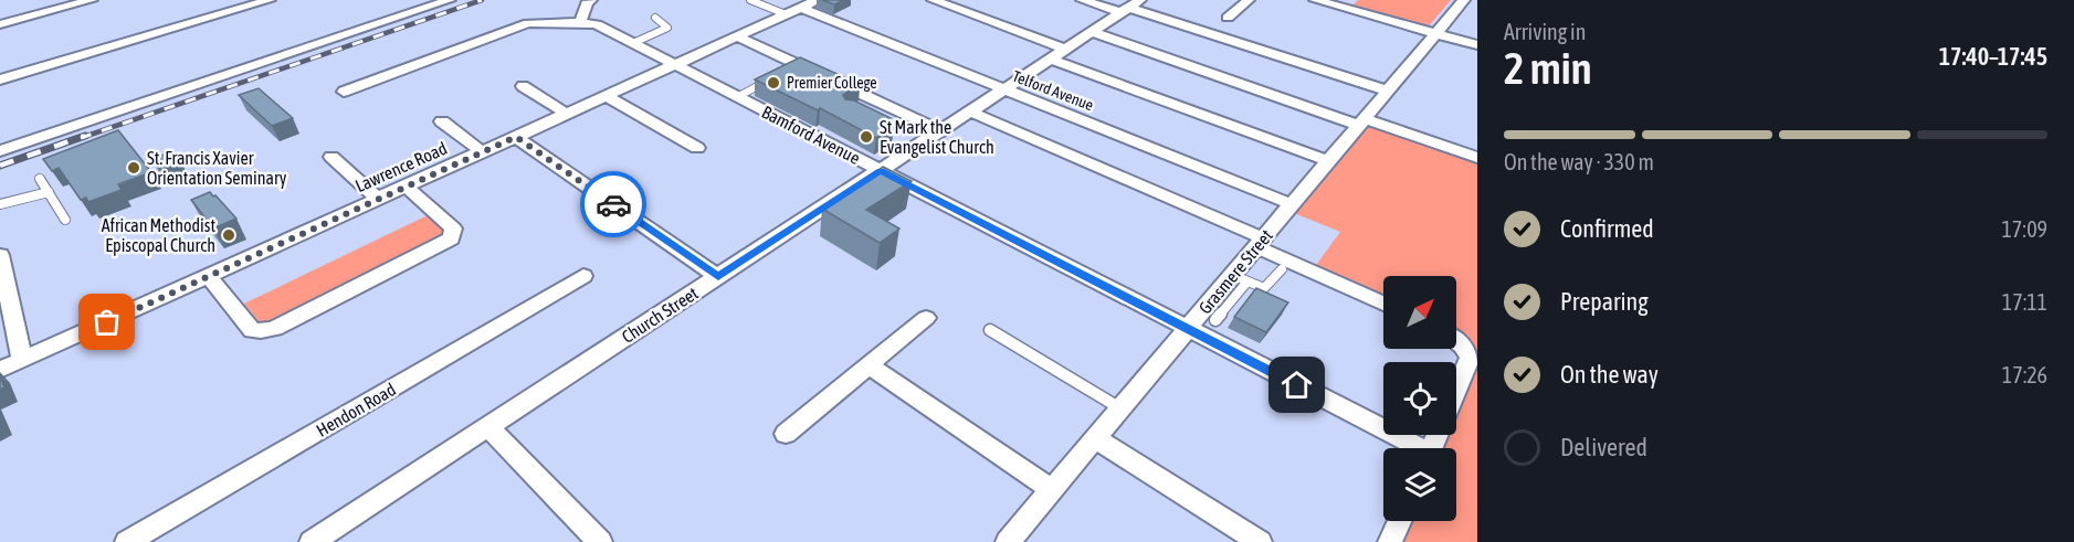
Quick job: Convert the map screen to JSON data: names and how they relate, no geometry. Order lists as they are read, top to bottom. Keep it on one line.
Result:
{"streets":{"street":["Telford Avenue","Bamford Avenue","Lawrence Road","Grasmere Street","Church Street","Hendon Road"]},"crossings":[["Telford Avenue","Lawrence Road"],["Telford Avenue","Grasmere Street"],["Telford Avenue","Church Street"],["Bamford Avenue","Lawrence Road"],["Bamford Avenue","Grasmere Street"],["Bamford Avenue","Church Street"]],"places":["Premier College","St Mark the Evangelist Church","St. Francis Xavier Orientation Seminary","African Methodist Episcopal Church"],"north":"top right","page":{"heading":["2 min","Arriving in","17:40–17:45"],"bar":"On the way · 330 m","list":[["Confirmed","17:09"],["Preparing","17:11"],["On the way","17:26"],"Delivered"]}}
